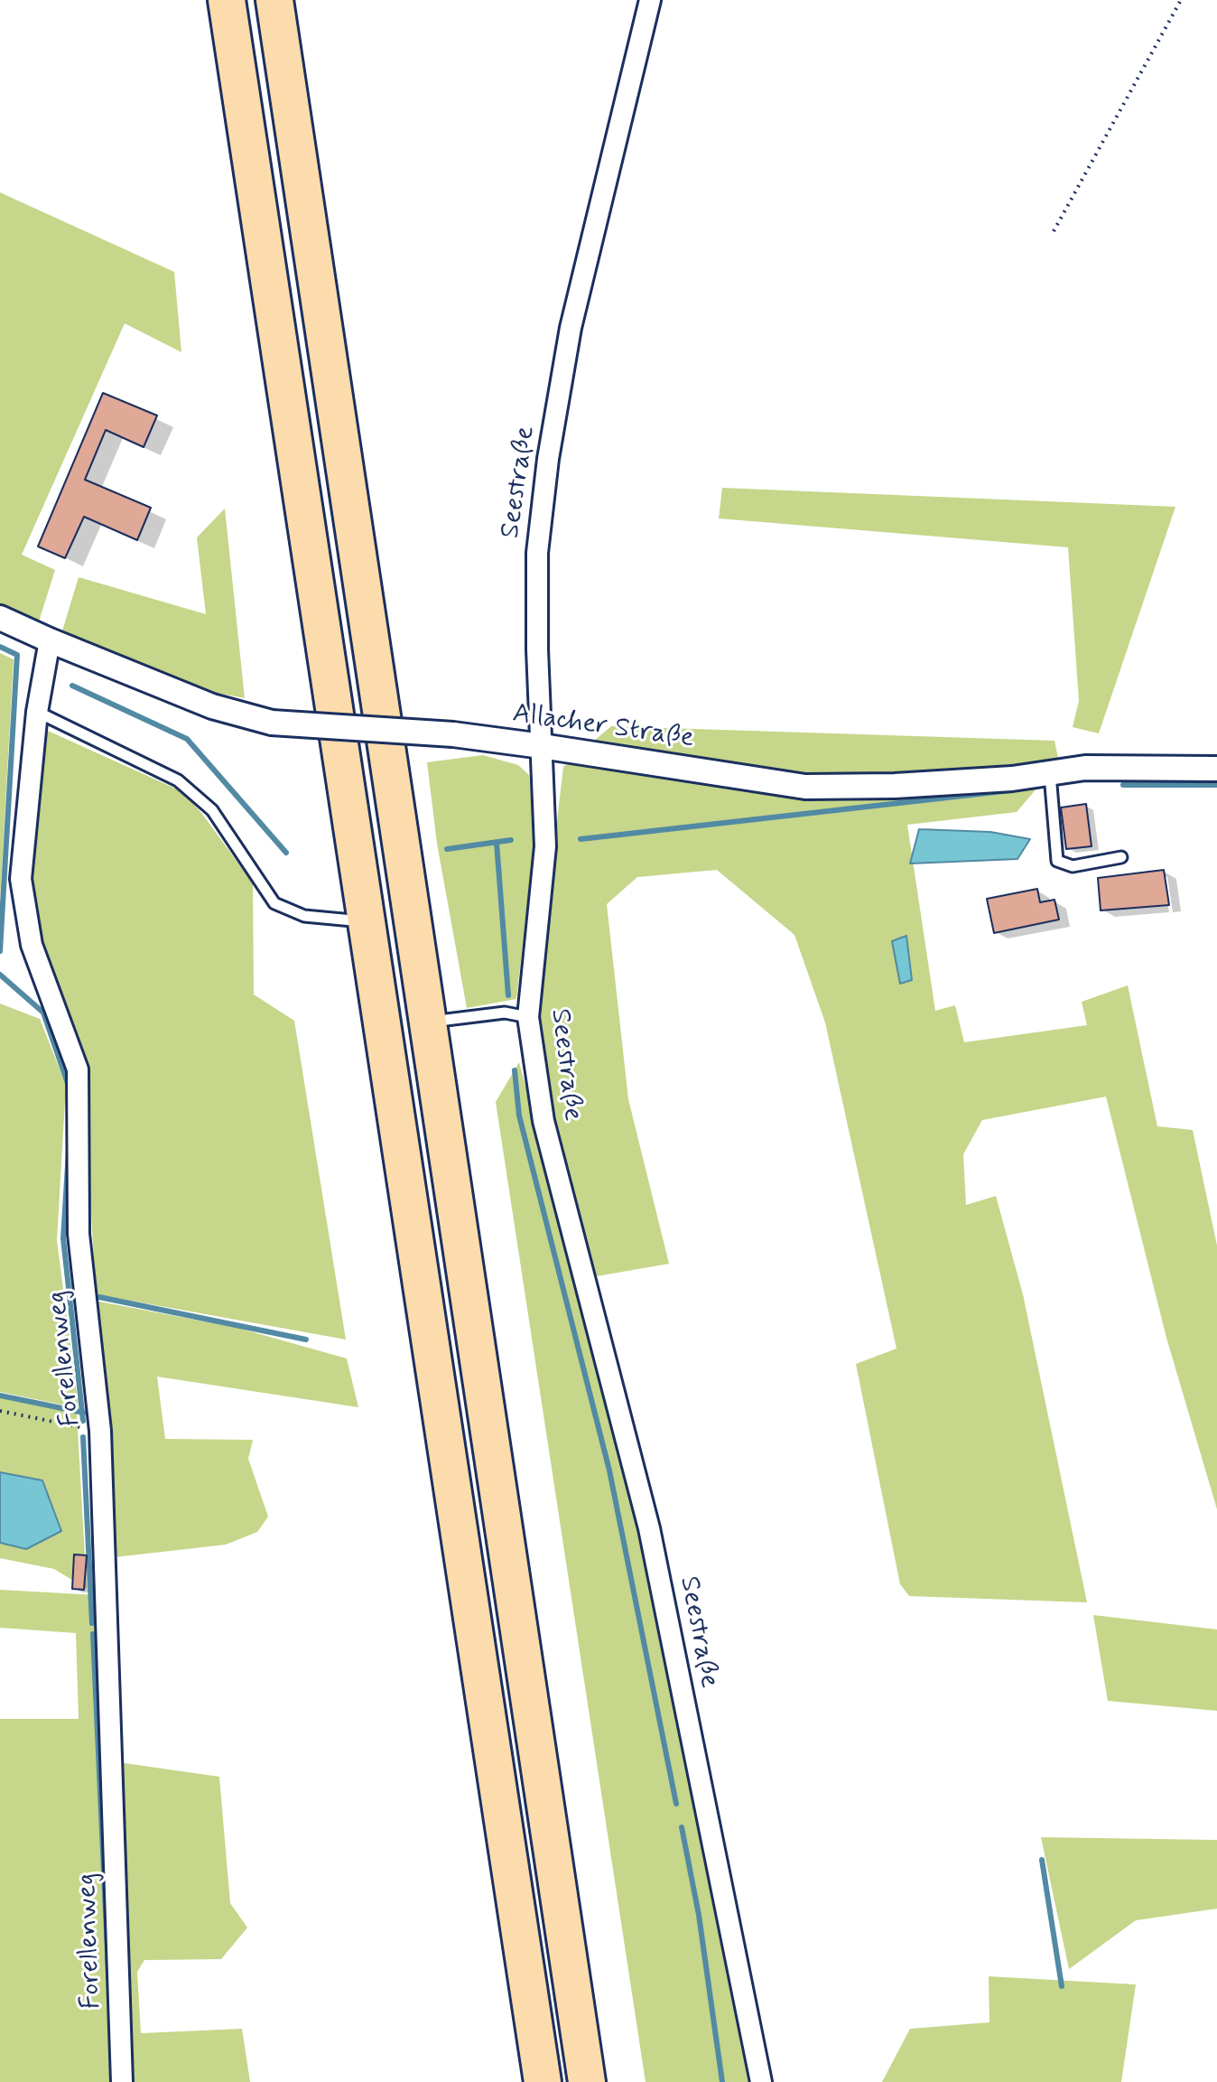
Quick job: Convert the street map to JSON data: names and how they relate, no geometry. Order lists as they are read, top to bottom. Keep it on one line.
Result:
{"streets":{"street":["Seestraße","Allacher Straße","Forellenweg"]},"crossings":[["Seestraße","Allacher Straße"],["Allacher Straße","Forellenweg"]]}
